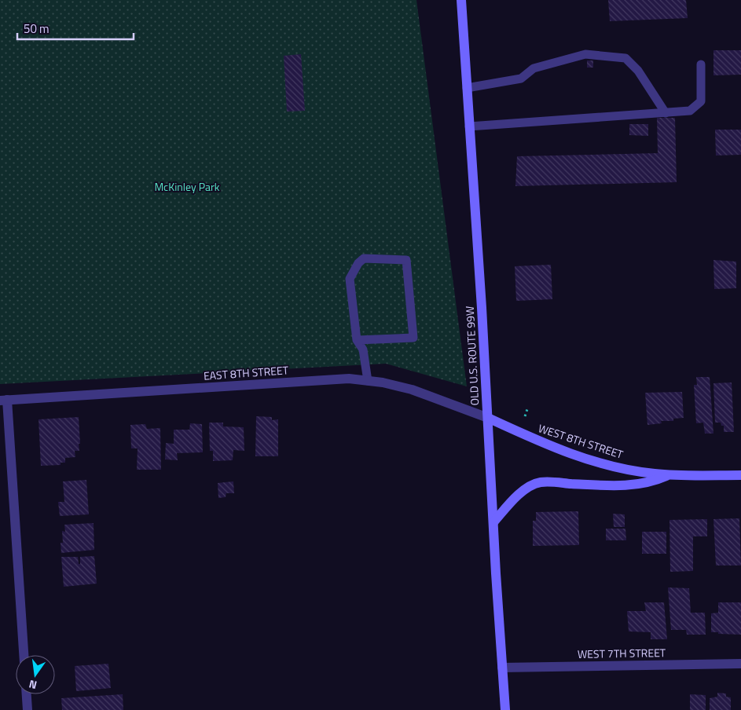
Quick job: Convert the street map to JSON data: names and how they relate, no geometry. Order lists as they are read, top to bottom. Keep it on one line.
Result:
{"streets":{"main road":["OLD U.S. ROUTE 99W","WEST 8TH STREET"],"street":["EAST 8TH STREET","WEST 7TH STREET"]},"crossings":[["OLD U.S. ROUTE 99W","EAST 8TH STREET"],["OLD U.S. ROUTE 99W","WEST 8TH STREET"],["OLD U.S. ROUTE 99W","WEST 7TH STREET"],["EAST 8TH STREET","WEST 8TH STREET"]],"parks":["McKinley Park"],"scale_bar":"50 m","north":"bottom"}
